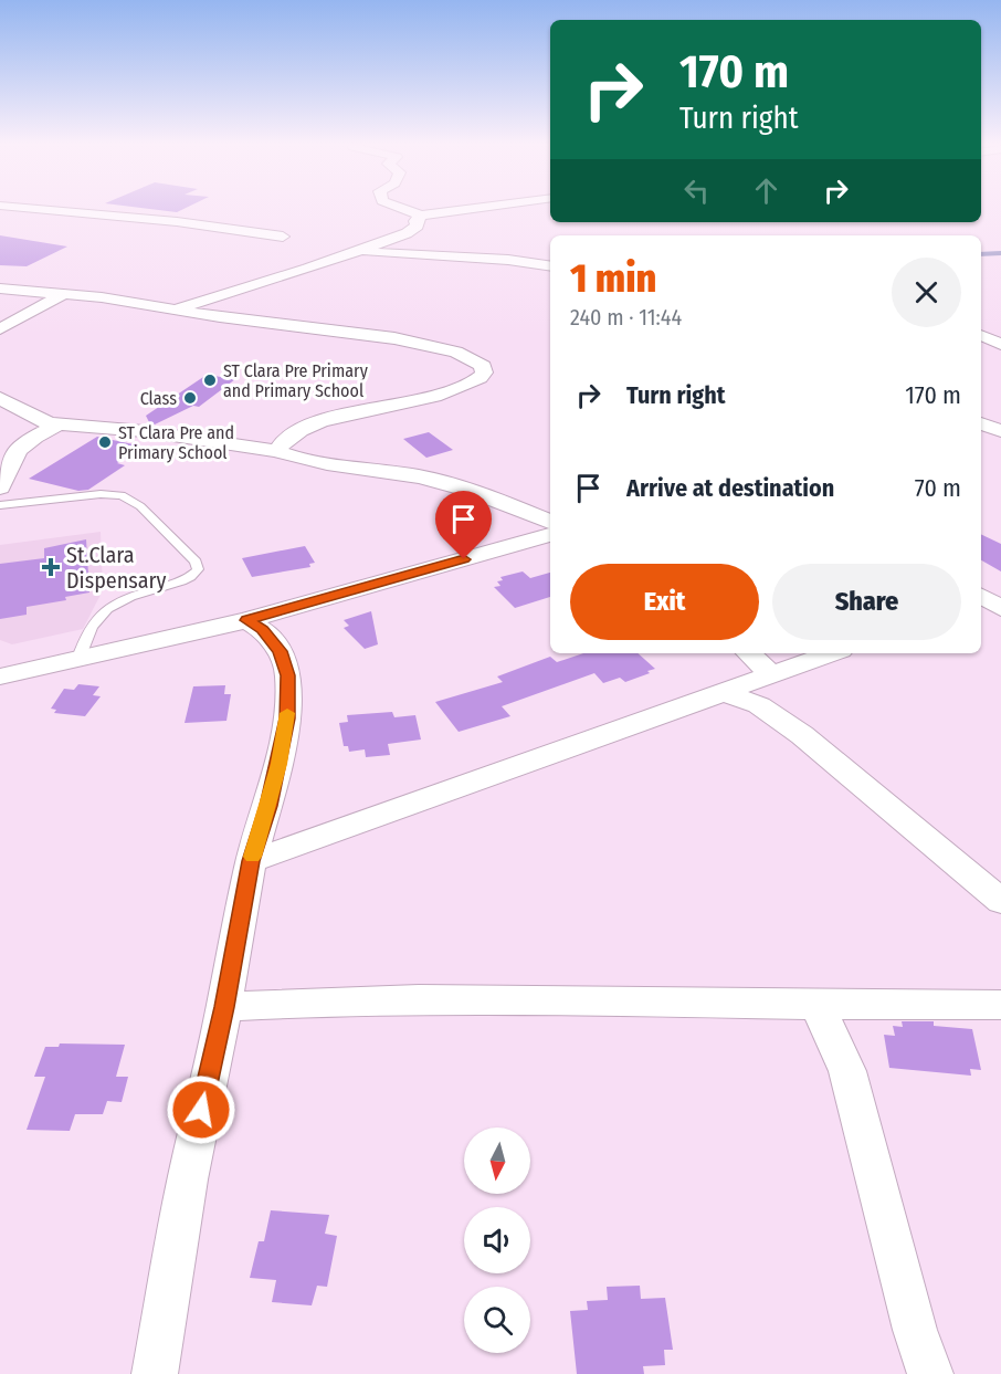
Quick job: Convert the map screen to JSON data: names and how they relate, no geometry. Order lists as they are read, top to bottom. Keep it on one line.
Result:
{"places":{"other":["ST Clara Pre Primary and Primary School","Class","ST Clara Pre and Primary School"],"health":["St.Clara Dispensary"]},"north":"bottom","page":{"turn":["170 m","Turn right"],"heading":["1 min","240 m · 11:44"],"list":[{"name":"Turn right","value":"170 m"},{"name":"Arrive at destination","value":"70 m"}],"buttons":["Exit","Share"]}}
